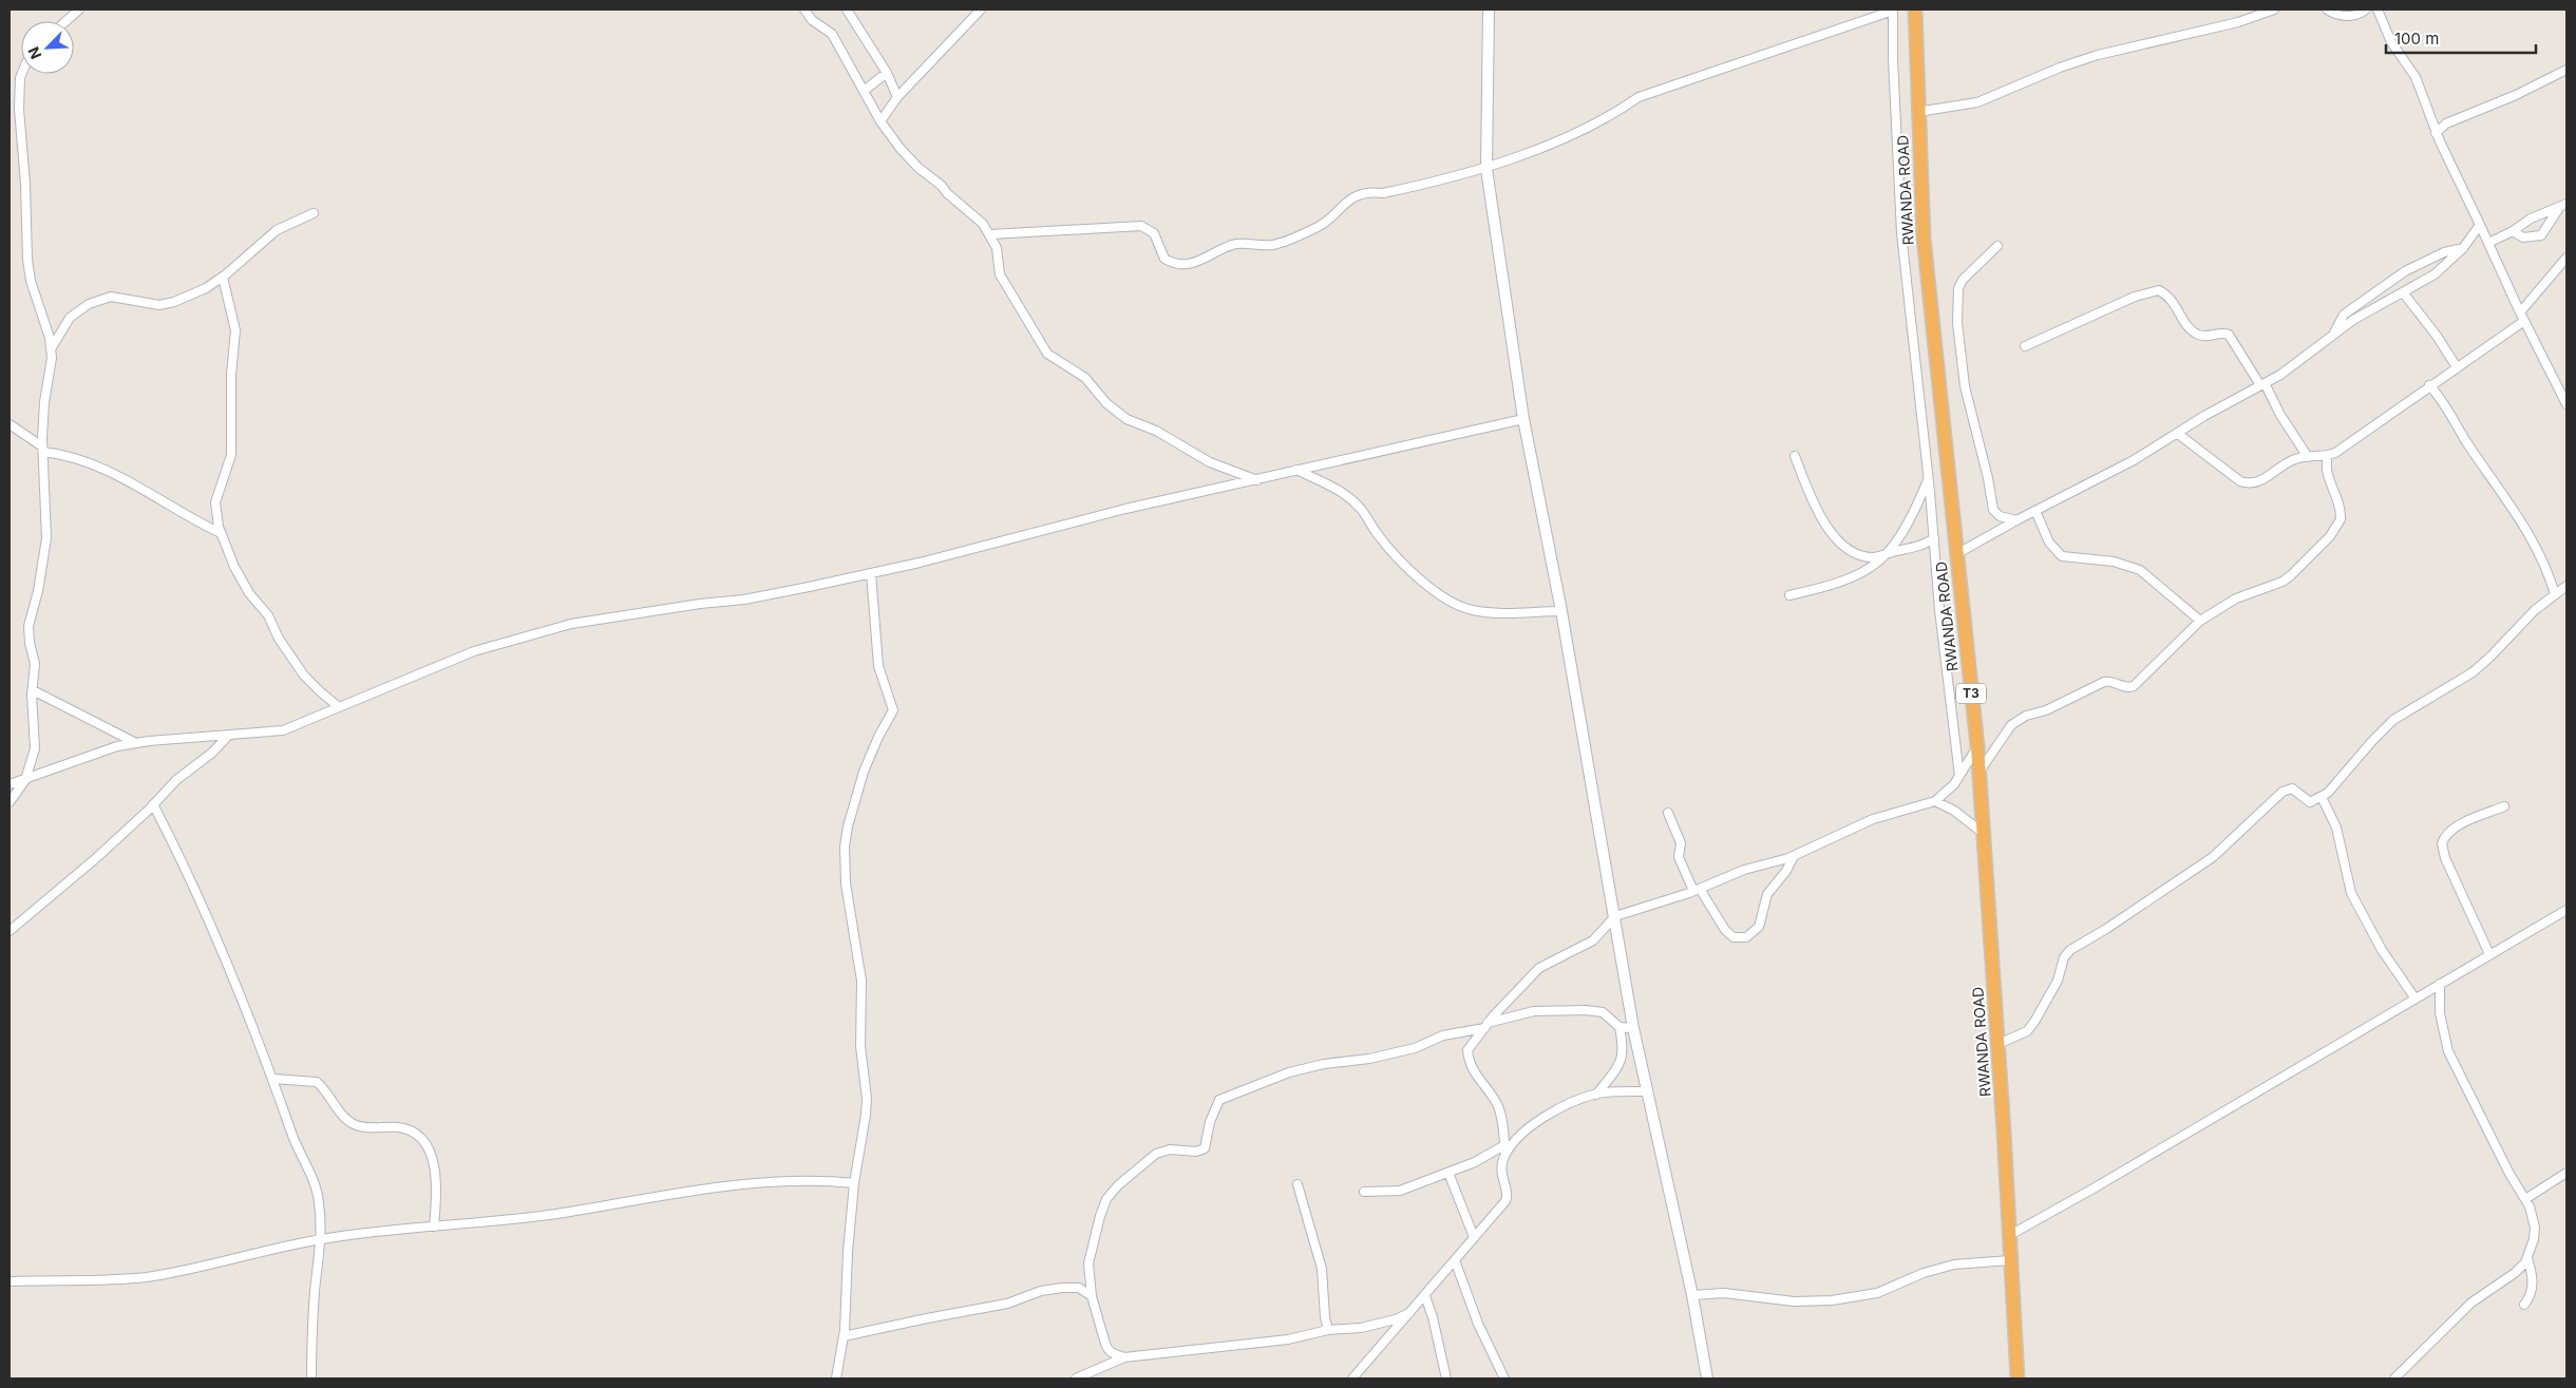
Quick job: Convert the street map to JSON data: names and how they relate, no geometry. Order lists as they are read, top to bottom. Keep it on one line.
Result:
{"streets":{"highway":["RWANDA ROAD","T3"]},"scale_bar":"100 m","north":"bottom left"}
